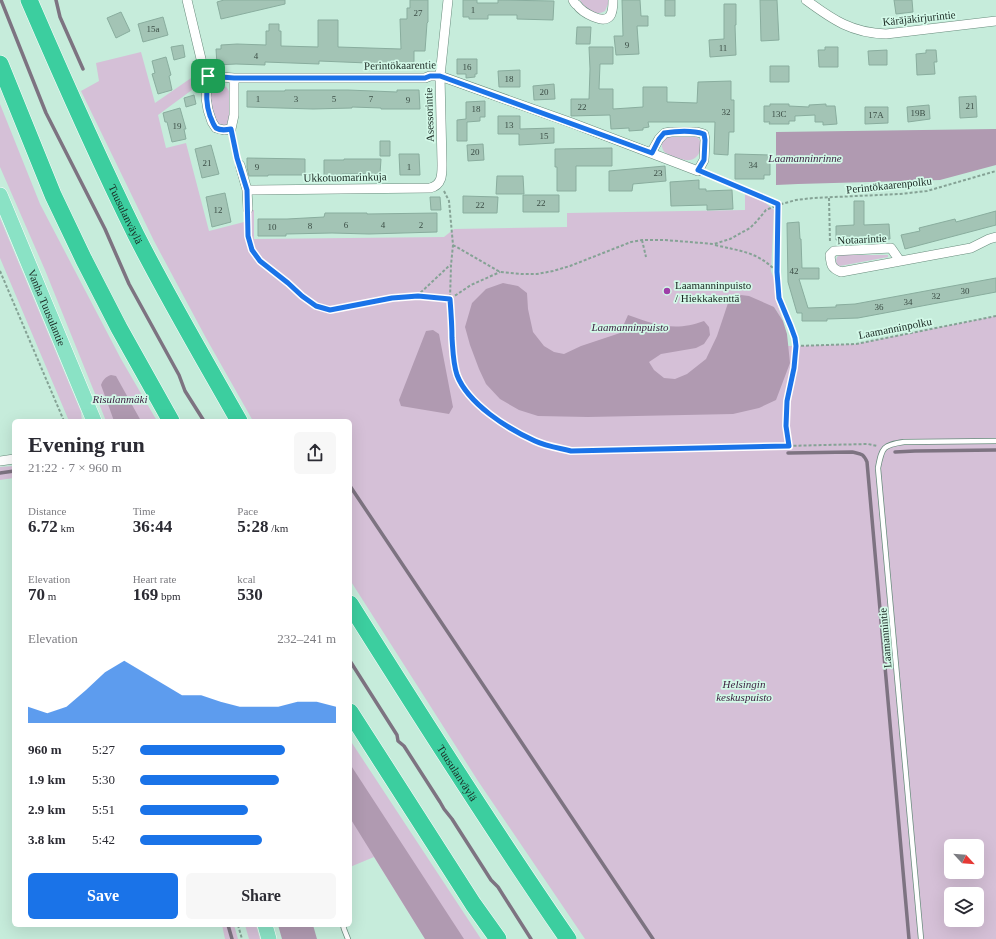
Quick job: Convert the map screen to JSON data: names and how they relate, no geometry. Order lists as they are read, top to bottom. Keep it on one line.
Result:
{"streets":{"highway":["Tuusulanväylä"],"main road":["Vanha Tuusulantie"],"street":["Käräjäkirjurintie","Perintökaarentie","Asessorintie","Ukkotuomarinkuja","Notaarintie"],"lane":["Laamannintie"],"path":["Perintökaarenpolku","Laamanninpolku"]},"crossings":[["Perintökaarentie","Asessorintie"],["Asessorintie","Ukkotuomarinkuja"]],"parks":["Laamanninrinne","Laamanninpuisto","Risulanmäki","Helsingin keskuspuisto"],"places":["Laamanninpuisto / Hiekkakenttä"],"house_numbers":["1","27","15a","9","11","4","16","18","20","1","3","5","7","9","21","22","18","32","19B","13C","17A","13","19","15","20","21","34","9","1","23","22","22","12","6","4","2","8","10","42","30","32","34","36"],"north":"bottom right","page":{"heading":["Evening run","21:22 · 7 × 960 m"],"stats":[["Distance","6.72 km"],["Time","36:44"],["Pace","5:28 /km"],["Elevation","70 m"],["Heart rate","169 bpm"],["kcal","530"]],"chart":["Elevation","232–241 m"],"list":[{"name":"960 m","note":"5:27"},{"name":"1.9 km","note":"5:30"},{"name":"2.9 km","note":"5:51"},{"name":"3.8 km","note":"5:42"}],"buttons":["Save","Share"]}}
